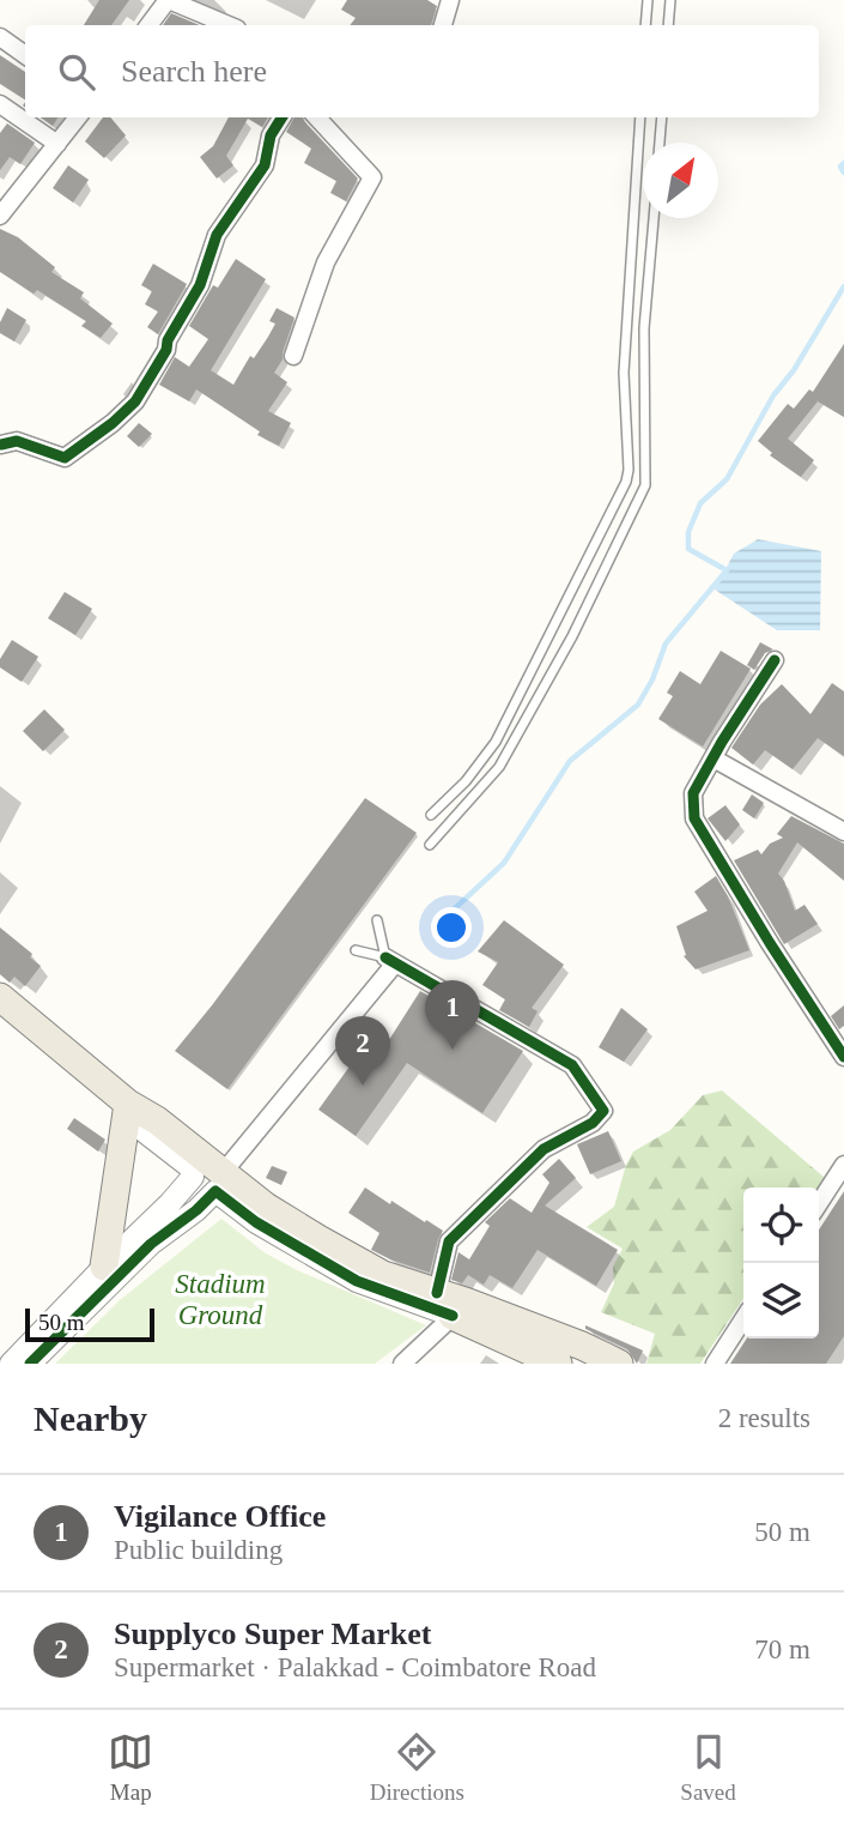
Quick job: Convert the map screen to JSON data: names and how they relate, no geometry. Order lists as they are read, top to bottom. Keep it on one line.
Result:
{"parks":["Stadium Ground"],"scale_bar":"50 m","north":"top right","page":{"search":"Search here","pins":["1","2"],"scale":"50 m","heading":["Nearby","2 results"],"list":[{"mark":"1","name":"Vigilance Office","note":"Public building","value":"50 m"},{"mark":"2","name":"Supplyco Super Market","note":"Supermarket · Palakkad - Coimbatore Road","value":"70 m"}],"nav":["Map","Directions","Saved"]}}
